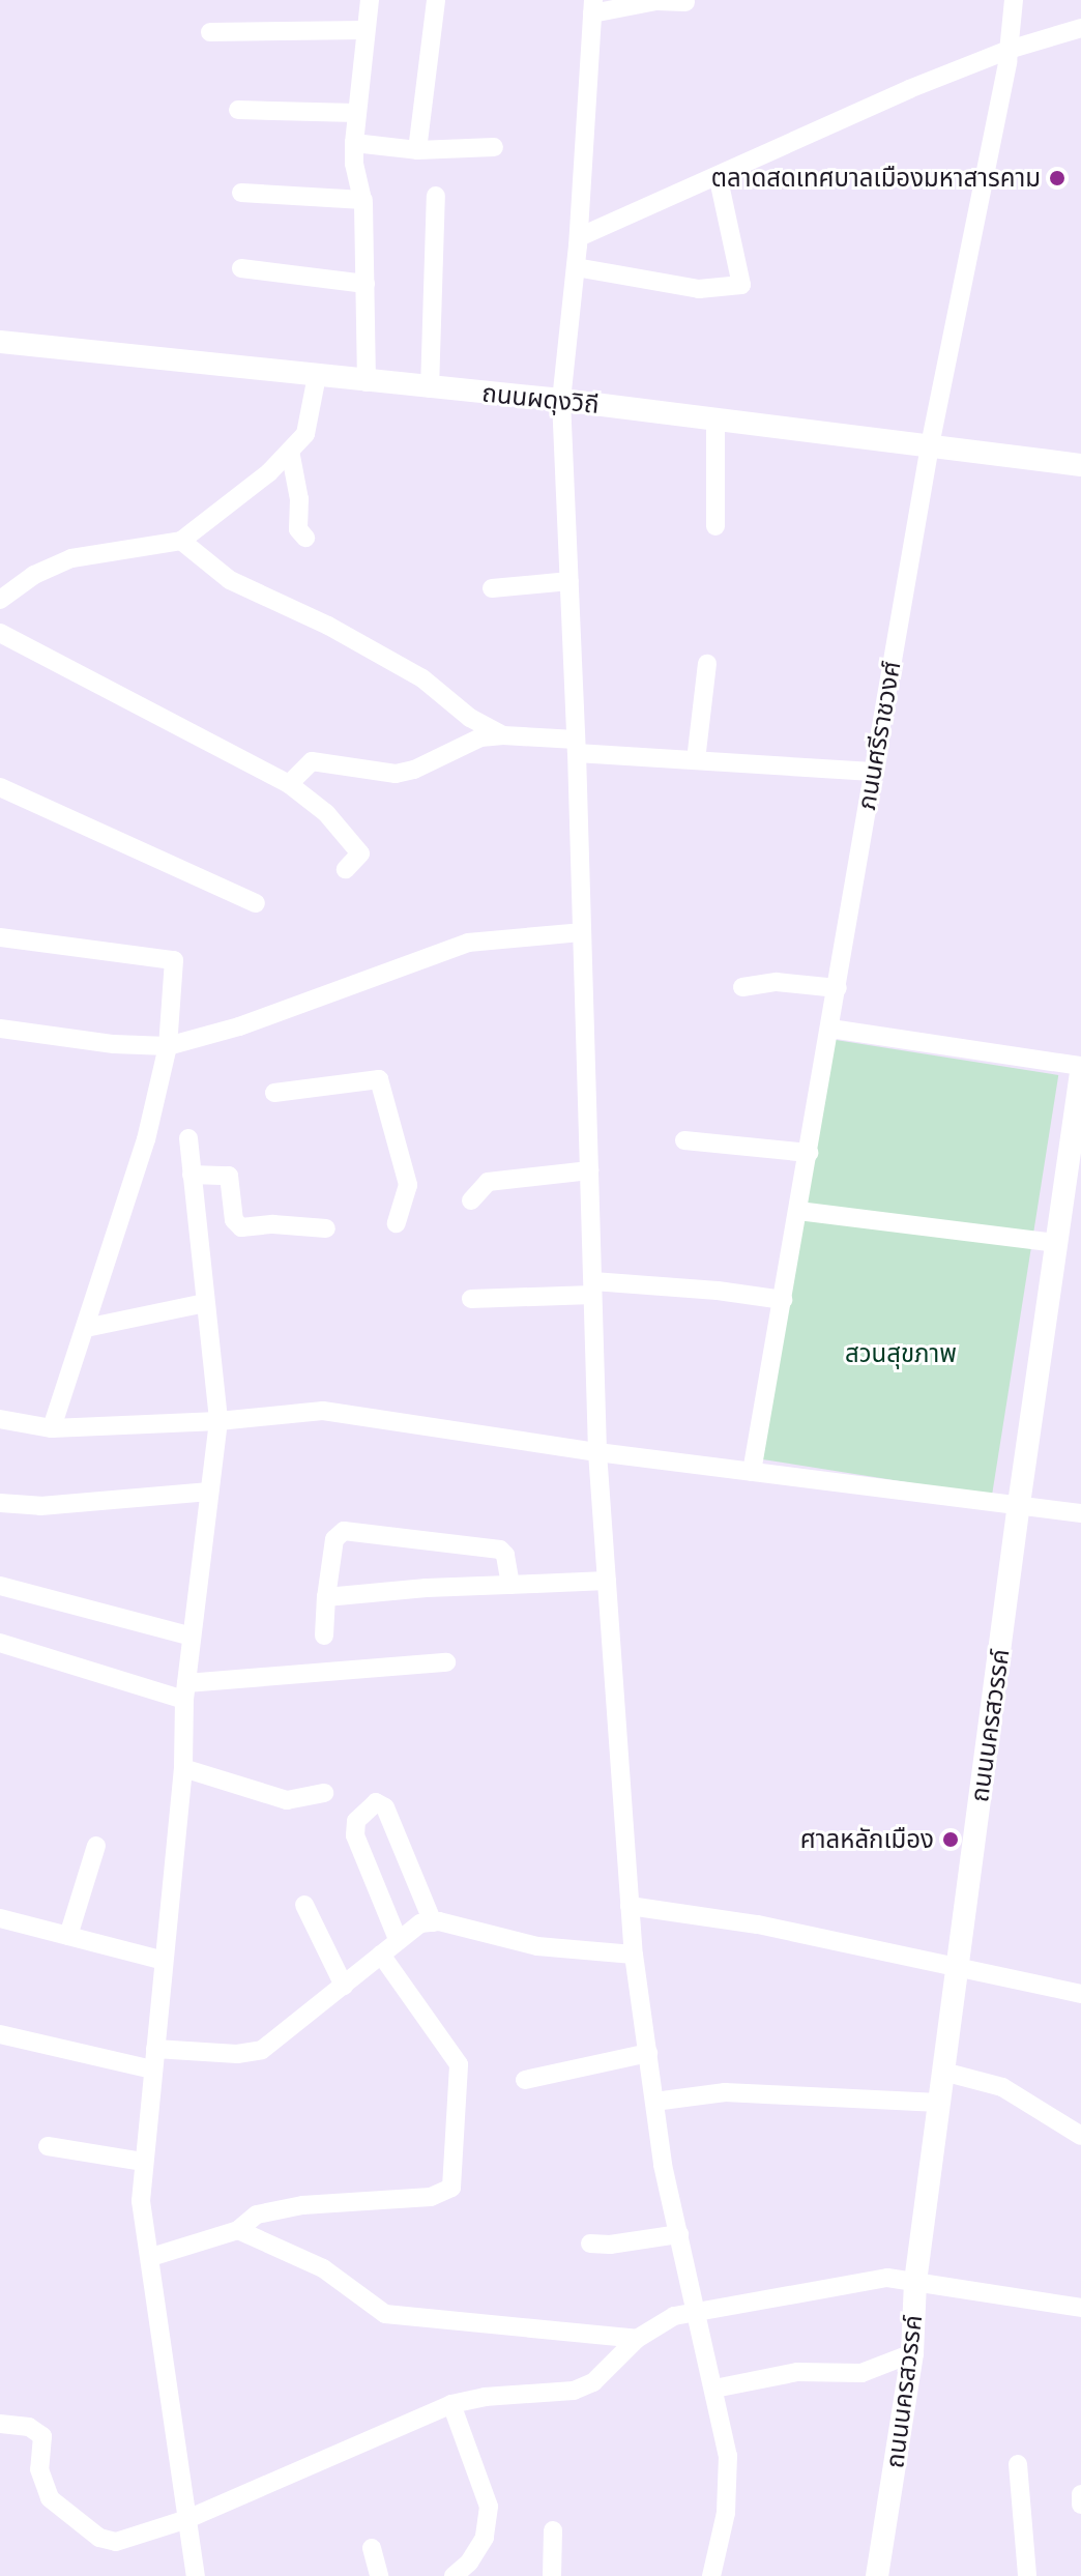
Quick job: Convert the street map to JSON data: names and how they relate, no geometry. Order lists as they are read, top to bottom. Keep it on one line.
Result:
{"streets":{"main road":["ถนนผดุงวิถี","ถนนนครสวรรค์"],"street":["ภนนศรีราชวงศ์"]},"crossings":[["ถนนผดุงวิถี","ภนนศรีราชวงศ์"]],"parks":["สวนสุขภาพ"],"places":["ตลาดสดเทศบาลเมืองมหาสารคาม","ศาลหลักเมือง"]}
